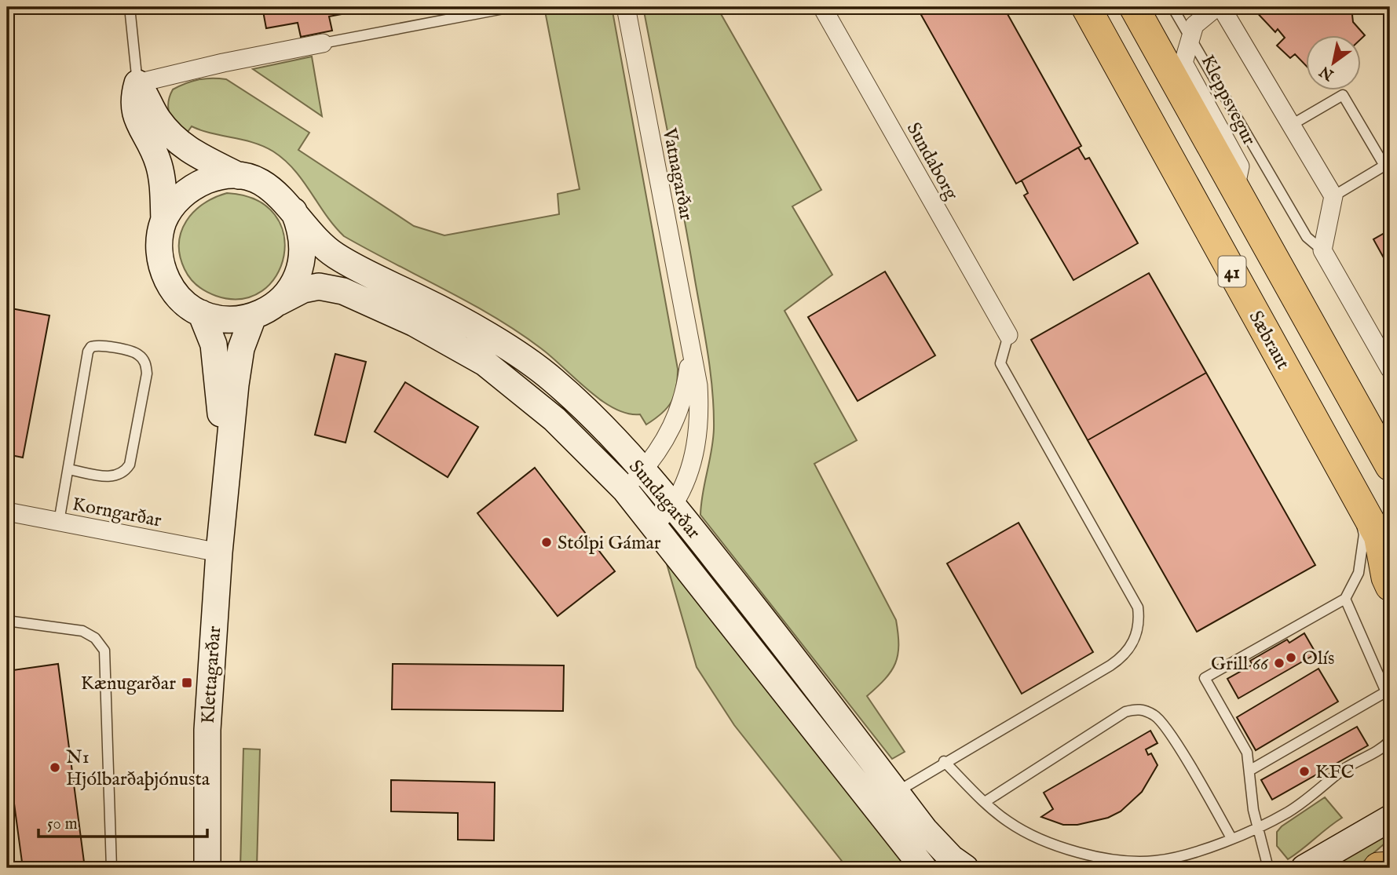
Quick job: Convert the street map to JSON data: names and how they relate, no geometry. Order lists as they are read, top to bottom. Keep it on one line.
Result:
{"streets":{"main road":["41","Sæbraut","Sundagarðar","Klettagarðar"],"street":["Kleppsvegur","Sundaborg","Vatnagarðar","Korngarðar"]},"crossings":[["Kleppsvegur","41"],["Vatnagarðar","Sundagarðar"],["Sundagarðar","Klettagarðar"],["Korngarðar","Klettagarðar"]],"places":{"other":["Stólpi Gámar","Olís","Grill 66","N1 Hjólbarðaþjónusta","KFC"],"transit":["Kænugarðar"]},"scale_bar":"50 m","north":"bottom left"}
